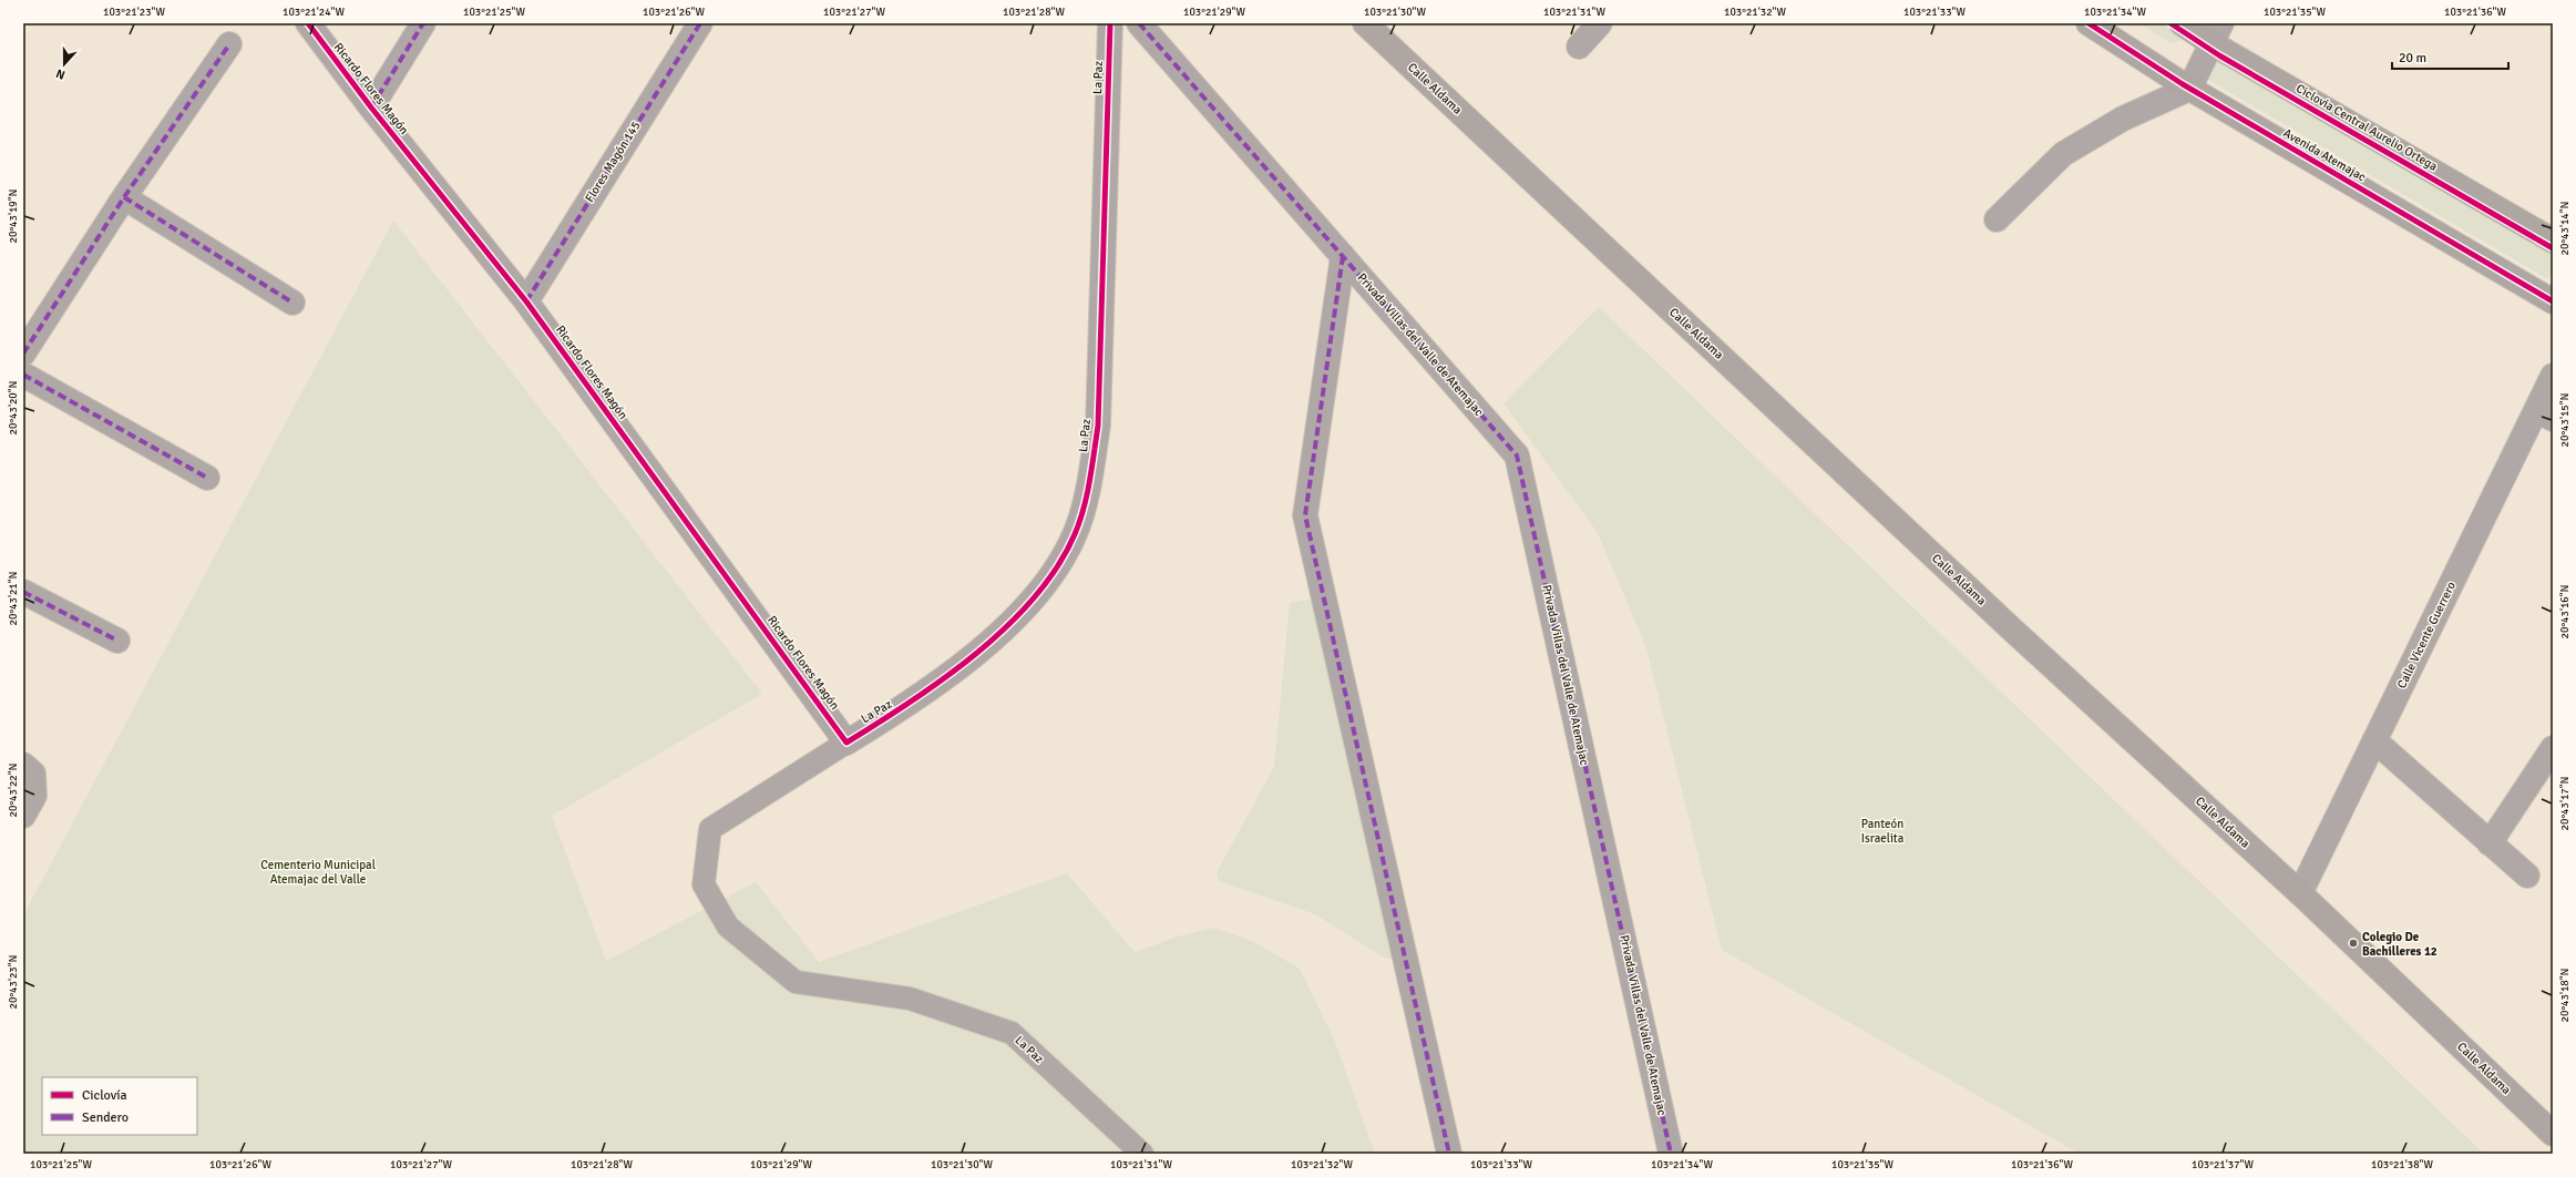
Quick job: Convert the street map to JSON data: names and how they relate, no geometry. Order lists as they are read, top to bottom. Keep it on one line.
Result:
{"streets":{"street":["La Paz","Ricardo Flores Magón","Calle Aldama","Avenida Atemajac","Flores Magón 145","Privada Villas del Valle de Atemajac","Calle Vicente Guerrero"],"cycle path":["Ciclovia Central Aurelio Ortega"]},"crossings":[["La Paz","Ricardo Flores Magón"],["Ricardo Flores Magón","Flores Magón 145"],["Calle Aldama","Calle Vicente Guerrero"]],"parks":["Panteón Israelita","Cementerio Municipal Atemajac del Valle"],"places":["Colegio De Bachilleres 12"],"legend":["Ciclovía","Sendero"],"scale_bar":"20 m","north":"bottom","coordinates":["103°21'23\"W","103°21'24\"W","103°21'25\"W","103°21'26\"W","103°21'27\"W","103°21'28\"W","103°21'29\"W","103°21'30\"W","103°21'31\"W","103°21'32\"W","103°21'33\"W","103°21'34\"W","103°21'35\"W","103°21'36\"W","20°43'19\"N","20°43'14\"N","20°43'20\"N","20°43'15\"N","20°43'21\"N","20°43'16\"N","20°43'22\"N","20°43'17\"N","20°43'23\"N","20°43'18\"N","103°21'37\"W","103°21'38\"W"]}
